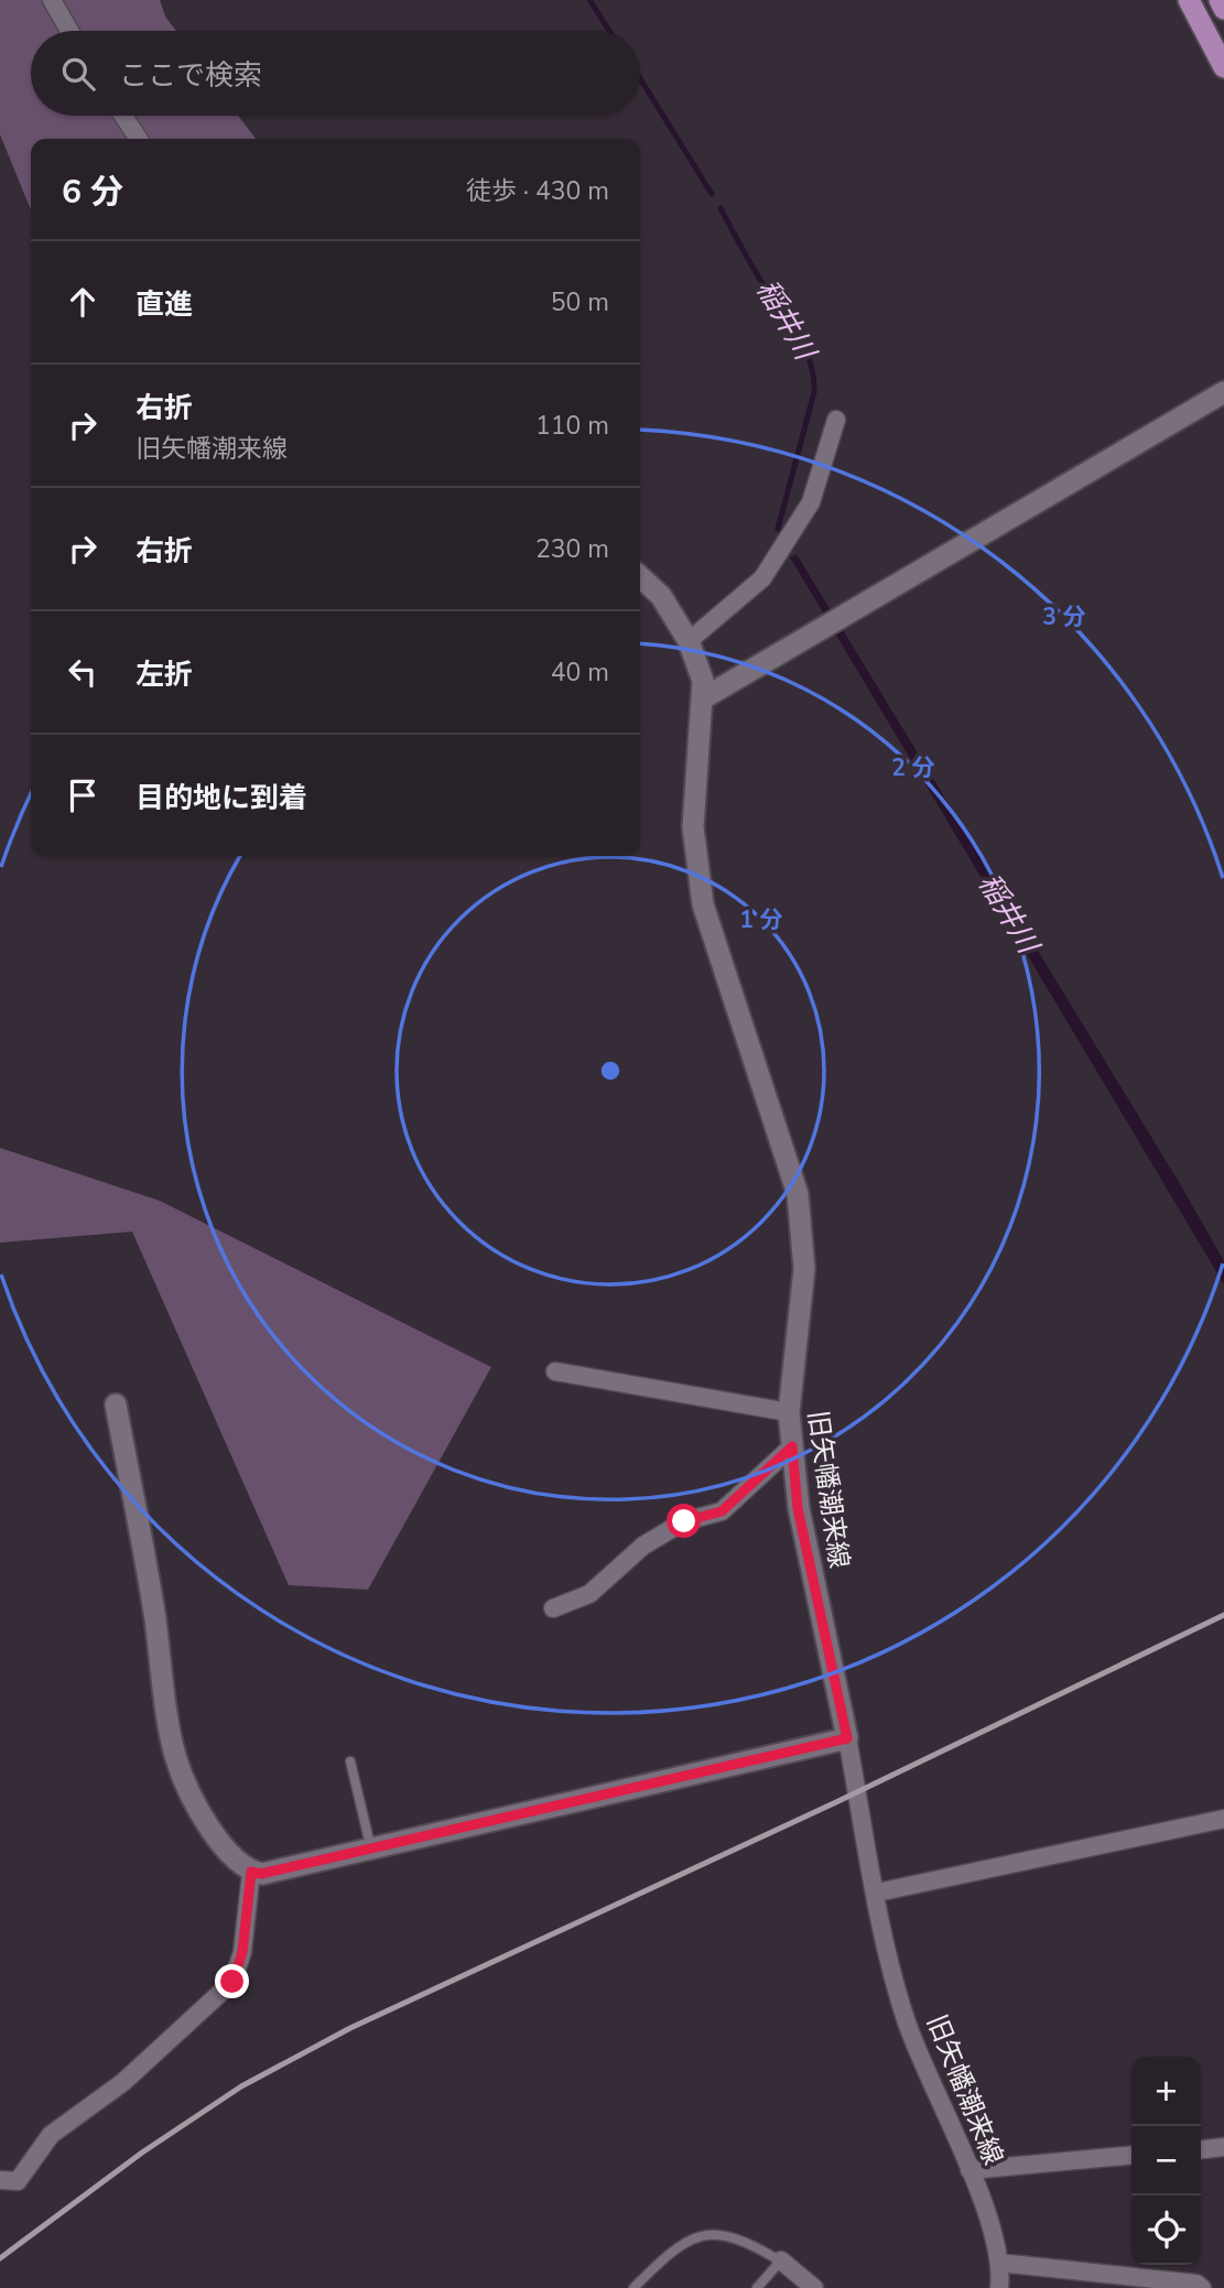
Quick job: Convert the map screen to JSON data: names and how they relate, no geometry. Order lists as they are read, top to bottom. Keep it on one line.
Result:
{"streets":{"street":["旧矢幡潮来線"]},"water":["稲井川"],"page":{"search":"ここで検索","heading":["6 分","徒歩 · 430 m"],"list":[["直進","50 m"],["右折","旧矢幡潮来線","110 m"],["右折","230 m"],["左折","40 m"],"目的地に到着"],"map_buttons":["+","−"]},"rings":["3 分","2 分","1 分"]}
